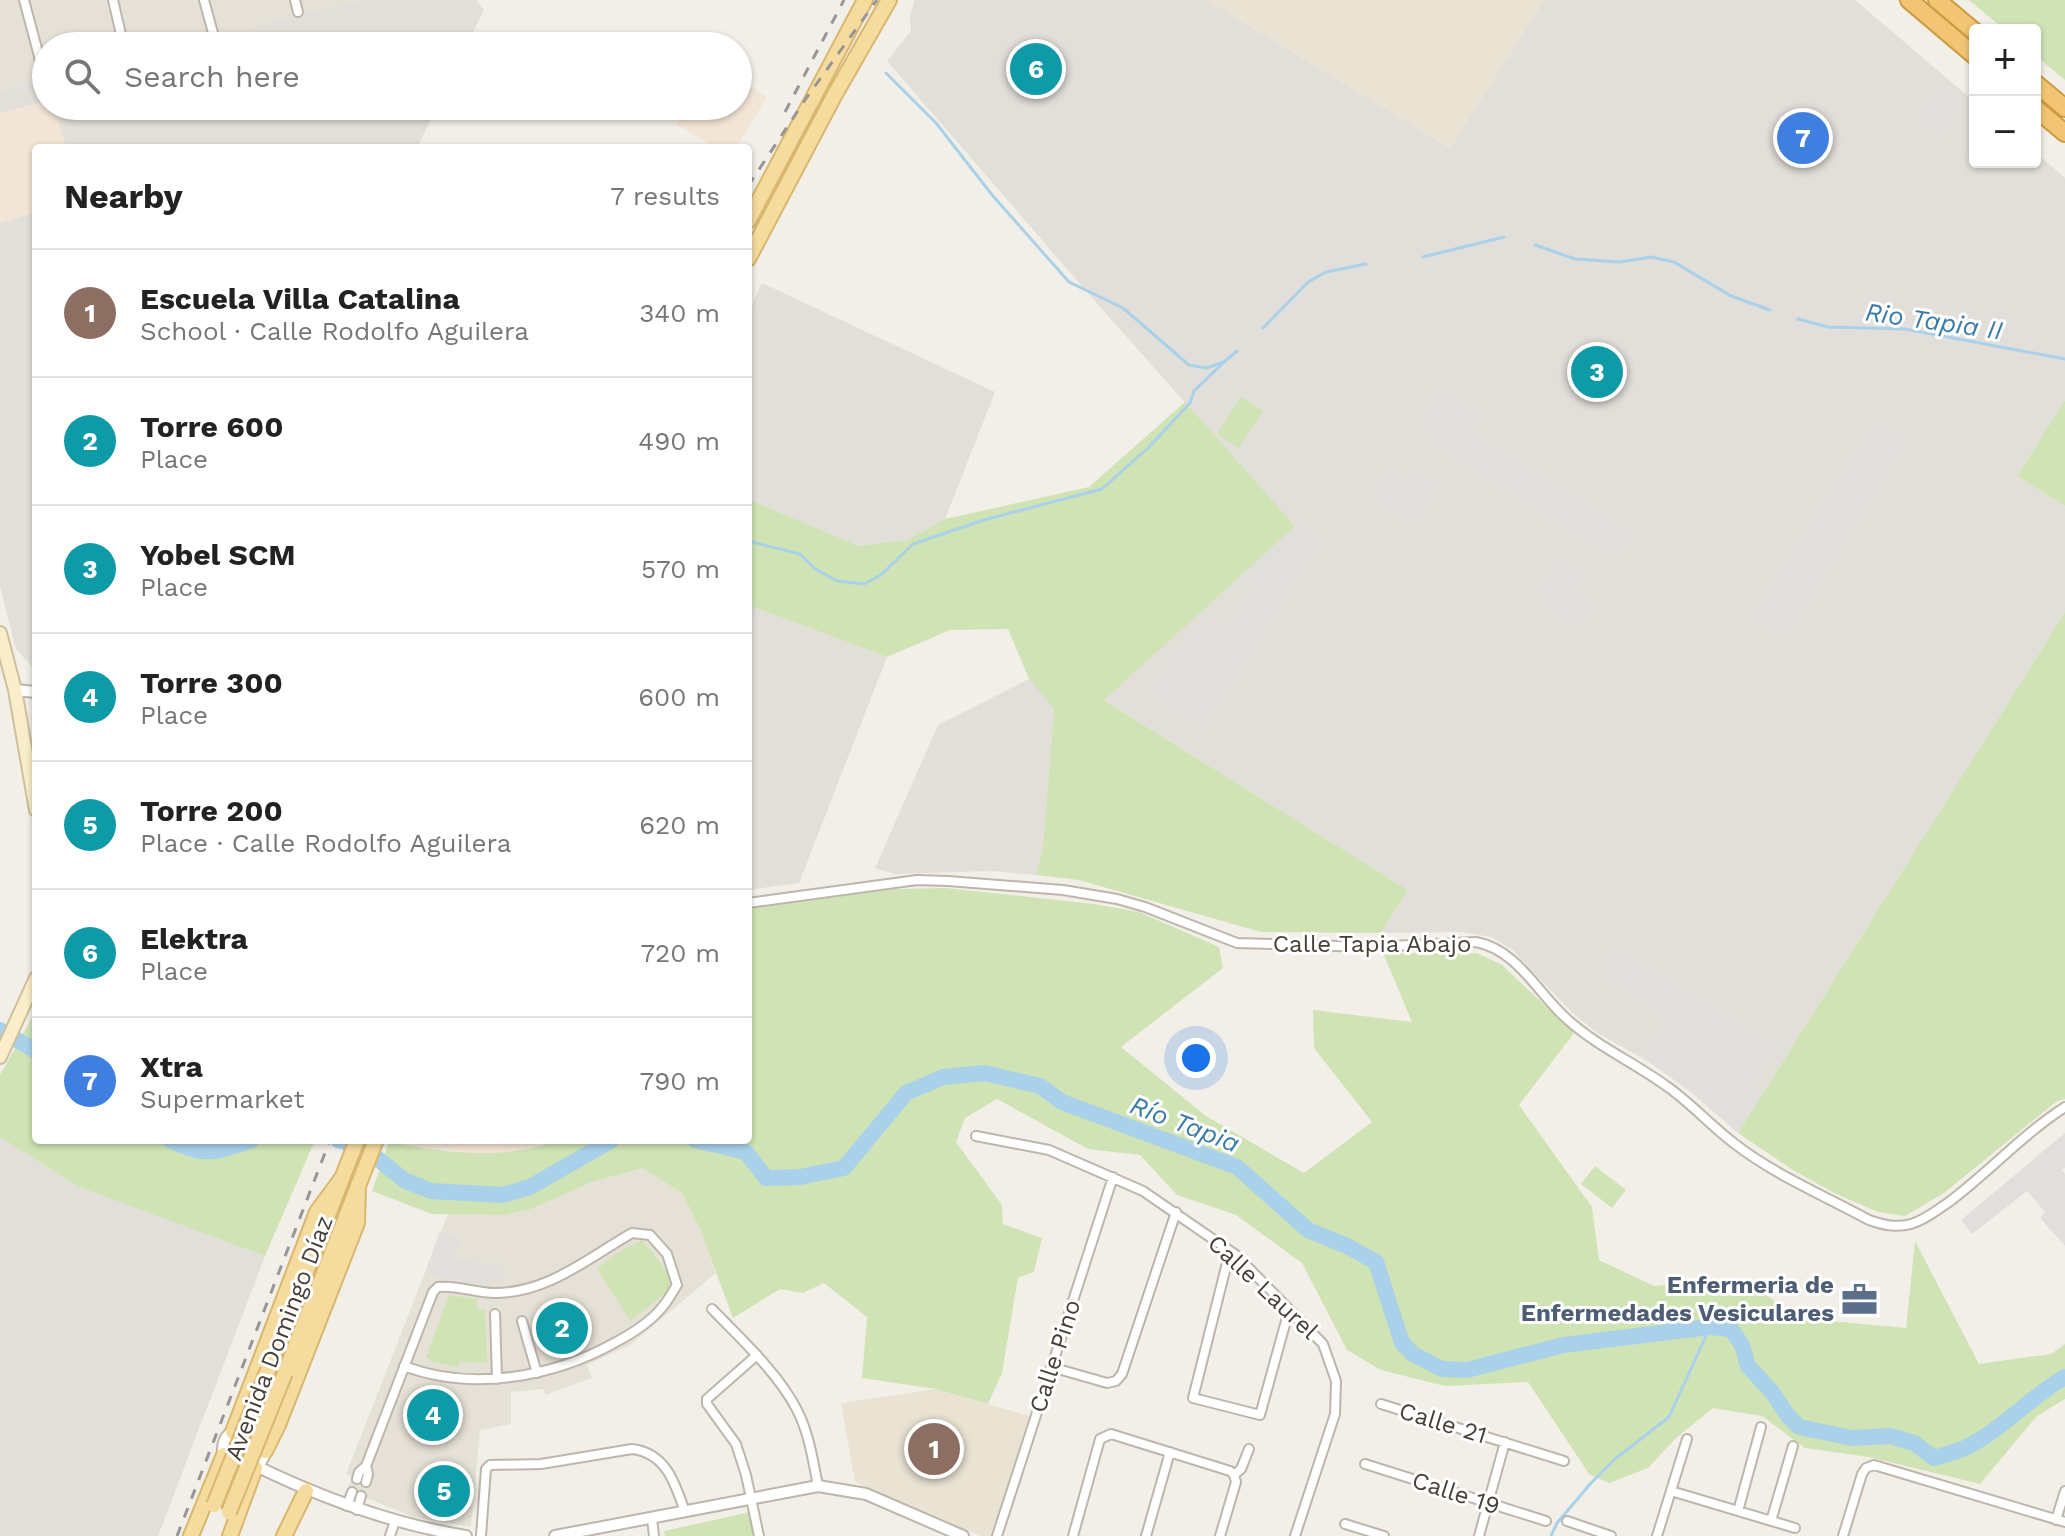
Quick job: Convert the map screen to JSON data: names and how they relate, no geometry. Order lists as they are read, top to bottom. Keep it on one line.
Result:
{"streets":{"main road":["Avenida Domingo Díaz"],"street":["Calle Tapia Abajo","Calle Laurel","Calle Pino","Calle 21","Calle 19"]},"crossings":[["Calle Laurel","Calle Pino"]],"water":["Rio Tapia II","Río Tapia"],"places":{"office":["Enfermeria de Enfermedades Vesiculares"]},"page":{"map_buttons":["+","−"],"search":"Search here","pins":["6","7","3","2","4","1","5"],"heading":["Nearby","7 results"],"list":[{"mark":"1","name":"Escuela Villa Catalina","note":"School · Calle Rodolfo Aguilera","value":"340 m"},{"mark":"2","name":"Torre 600","note":"Place","value":"490 m"},{"mark":"3","name":"Yobel SCM","note":"Place","value":"570 m"},{"mark":"4","name":"Torre 300","note":"Place","value":"600 m"},{"mark":"5","name":"Torre 200","note":"Place · Calle Rodolfo Aguilera","value":"620 m"},{"mark":"6","name":"Elektra","note":"Place","value":"720 m"},{"mark":"7","name":"Xtra","note":"Supermarket","value":"790 m"}]}}
